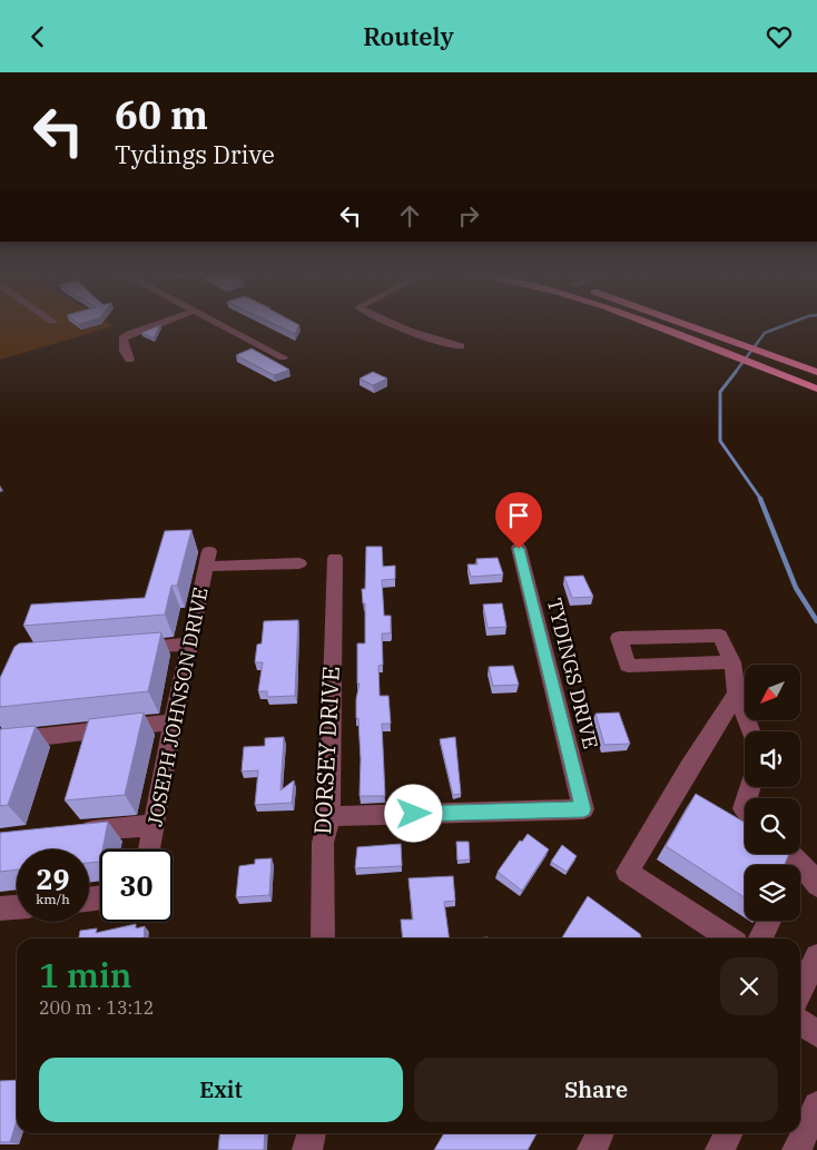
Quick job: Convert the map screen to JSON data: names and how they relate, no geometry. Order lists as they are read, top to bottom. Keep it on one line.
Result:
{"streets":{"street":["TYDINGS DRIVE","JOSEPH JOHNSON DRIVE","DORSEY DRIVE"]},"crossings":[["TYDINGS DRIVE","DORSEY DRIVE"]],"north":"bottom left","page":{"header":"Routely","turn":["60 m","Tydings Drive"],"speed":"29 km/h","limit":"30","heading":["1 min","200 m · 13:12"],"buttons":["Exit","Share"]}}
